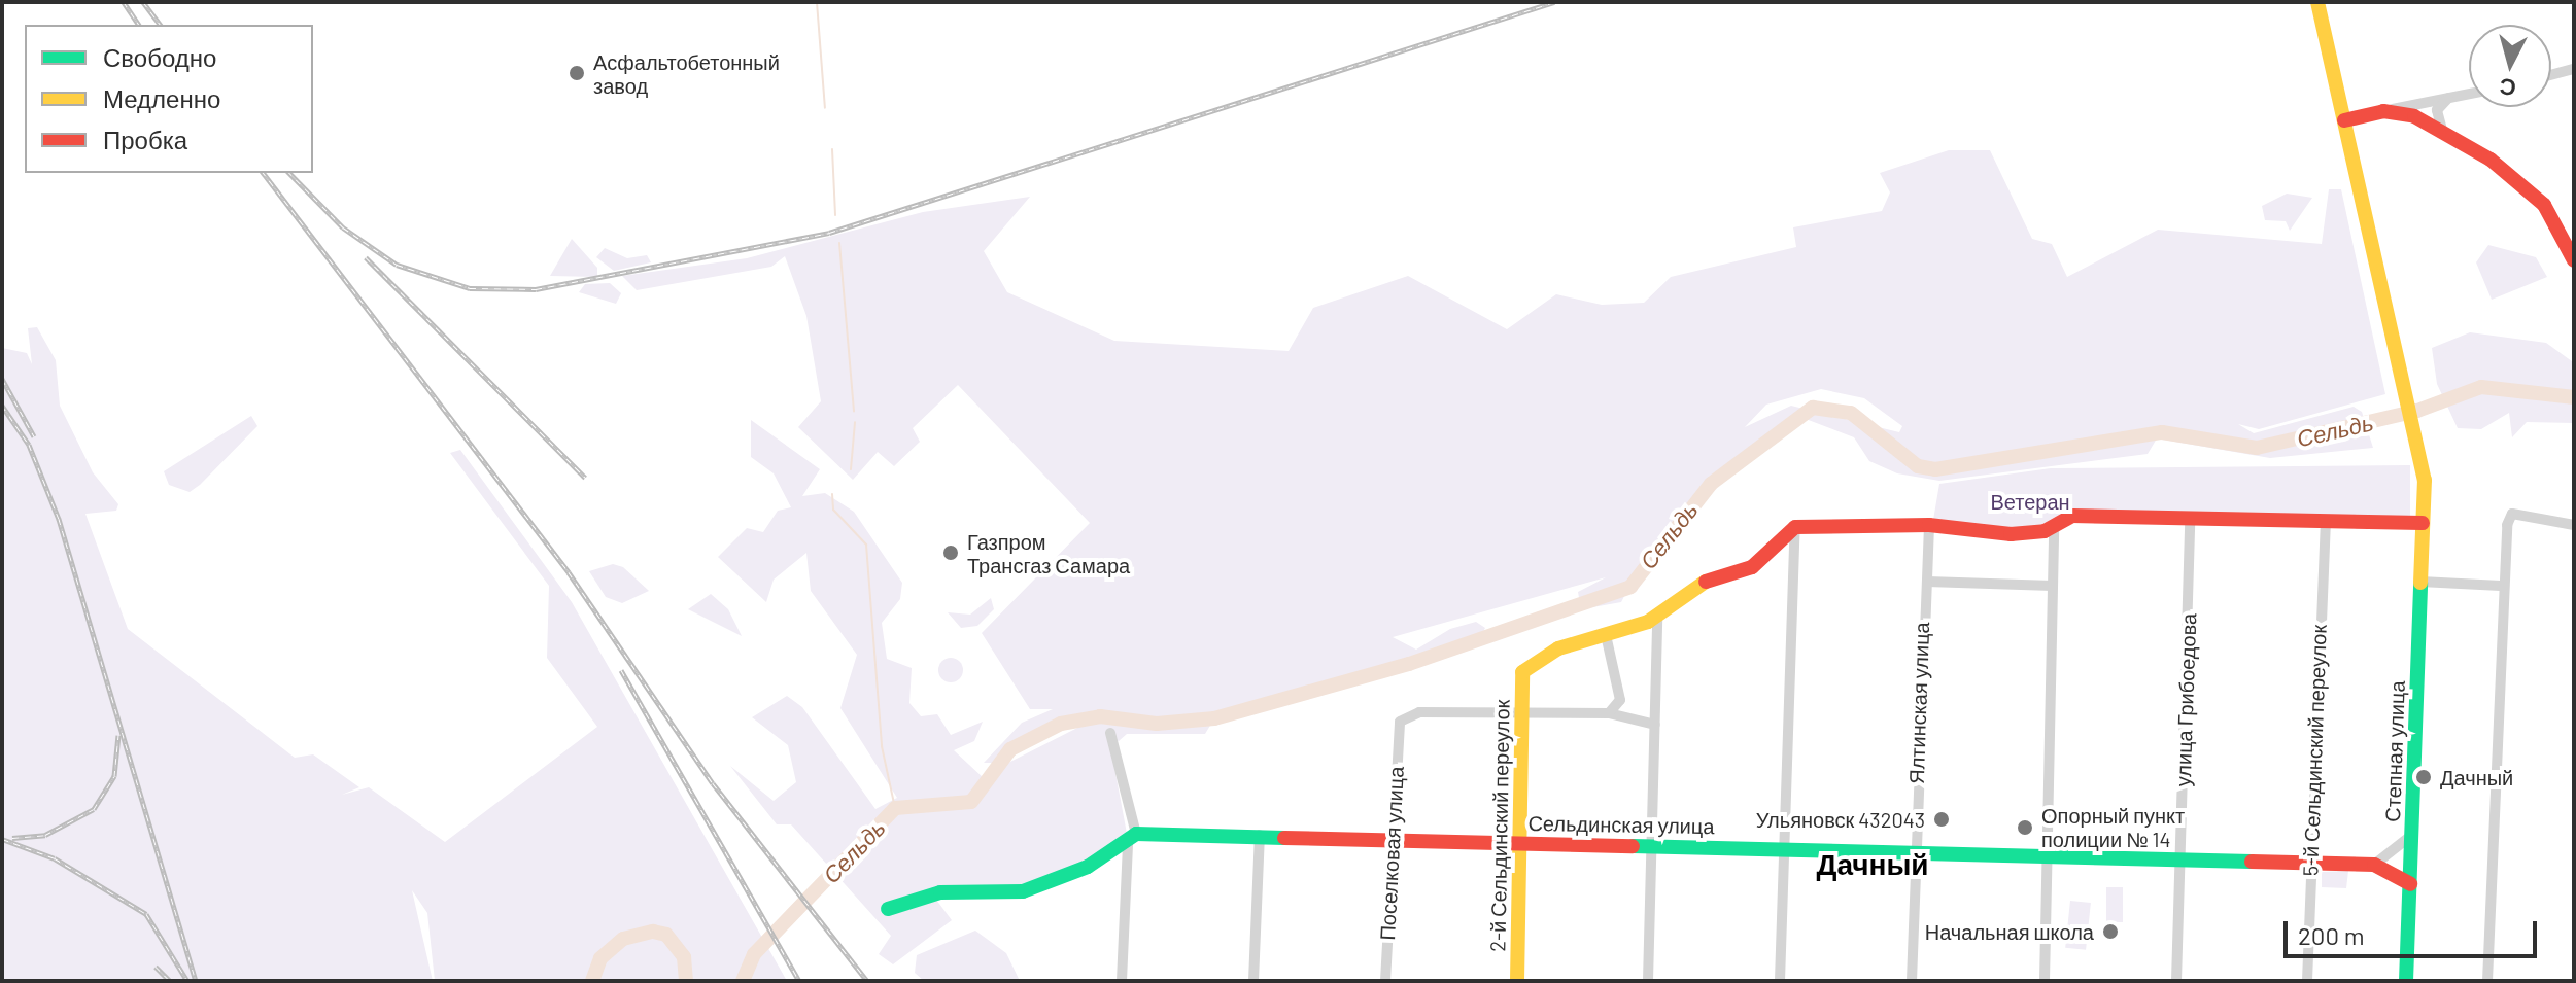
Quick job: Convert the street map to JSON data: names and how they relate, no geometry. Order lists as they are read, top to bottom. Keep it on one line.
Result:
{"streets":{"street":["улица Грибоедова","Ялтинская улица","5-й Сельдинский переулок","Степная улица","Сельдинская улица","2-й Сельдинский переулок","Поселковая улица"]},"crossings":[["улица Грибоедова","Сельдинская улица"],["Ялтинская улица","Сельдинская улица"],["5-й Сельдинский переулок","Сельдинская улица"],["Степная улица","Сельдинская улица"],["Сельдинская улица","2-й Сельдинский переулок"],["Сельдинская улица","Поселковая улица"],["2-й Сельдинский переулок","Поселковая улица"]],"districts":["Дачный"],"water":["Сельдь"],"parks":["Ветеран"],"places":["Асфальтобетонный завод","Газпром Трансгаз Самара","Дачный","Ульяновск 432043","Опорный пункт полиции № 14","Начальная школа"],"legend":["Свободно","Медленно","Пробка"],"scale_bar":"200 m","north":"bottom"}
